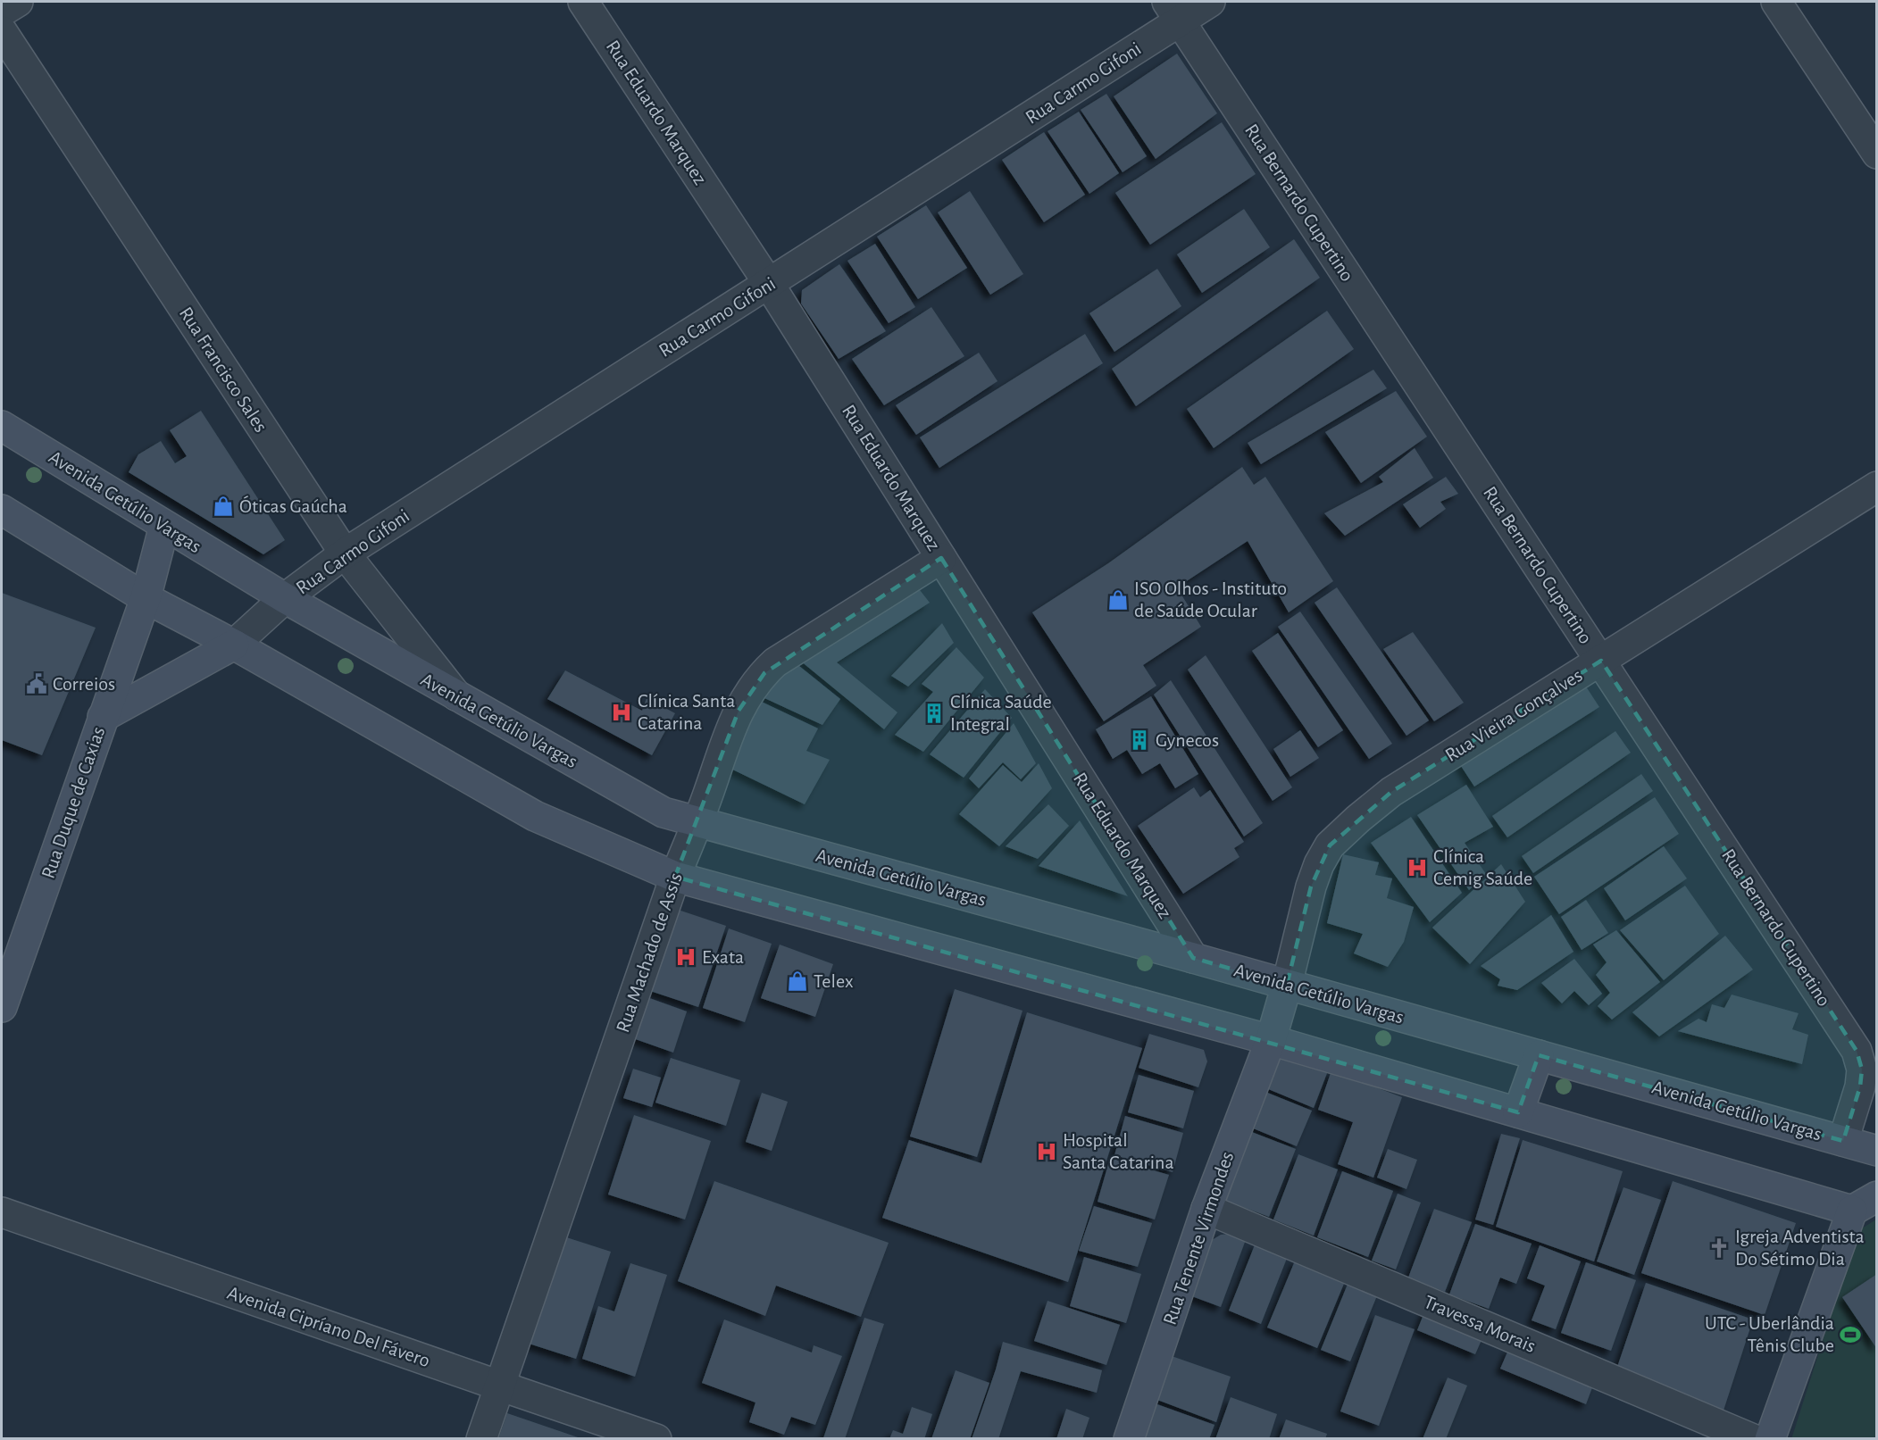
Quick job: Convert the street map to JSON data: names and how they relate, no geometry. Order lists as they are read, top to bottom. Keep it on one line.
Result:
{"streets":{"street":["Rua Carmo Gifoni","Rua Eduardo Marquez","Rua Bernardo Cupertino","Rua Francisco Sales","Avenida Getúlio Vargas","Rua Vieira Gonçalves","Rua Duque de Caxias","Rua Machado de Assis","Rua Tenente Virmondes","Travessa Morais","Avenida Cipríano Del Fávero"]},"crossings":[["Rua Carmo Gifoni","Rua Eduardo Marquez"],["Rua Carmo Gifoni","Rua Bernardo Cupertino"],["Rua Carmo Gifoni","Rua Francisco Sales"],["Rua Carmo Gifoni","Avenida Getúlio Vargas"],["Rua Eduardo Marquez","Avenida Getúlio Vargas"],["Rua Eduardo Marquez","Rua Machado de Assis"],["Rua Bernardo Cupertino","Avenida Getúlio Vargas"],["Rua Bernardo Cupertino","Rua Vieira Gonçalves"],["Rua Francisco Sales","Avenida Getúlio Vargas"],["Avenida Getúlio Vargas","Rua Vieira Gonçalves"],["Avenida Getúlio Vargas","Rua Duque de Caxias"],["Avenida Getúlio Vargas","Rua Machado de Assis"],["Rua Vieira Gonçalves","Rua Tenente Virmondes"],["Rua Machado de Assis","Avenida Cipríano Del Fávero"],["Rua Tenente Virmondes","Travessa Morais"]],"places":{"shop":["Óticas Gaúcha","ISO Olhos - Instituto de Saúde Ocular","Telex"],"public building":["Correios"],"hospital":["Clínica Santa Catarina","Clínica Cemig Saúde","Exata","Hospital Santa Catarina"],"building":["Clínica Saúde Integral","Gynecos"],"church":["Igreja Adventista Do Sétimo Dia"],"sports":["UTC - Uberlândia Tênis Clube"]}}
